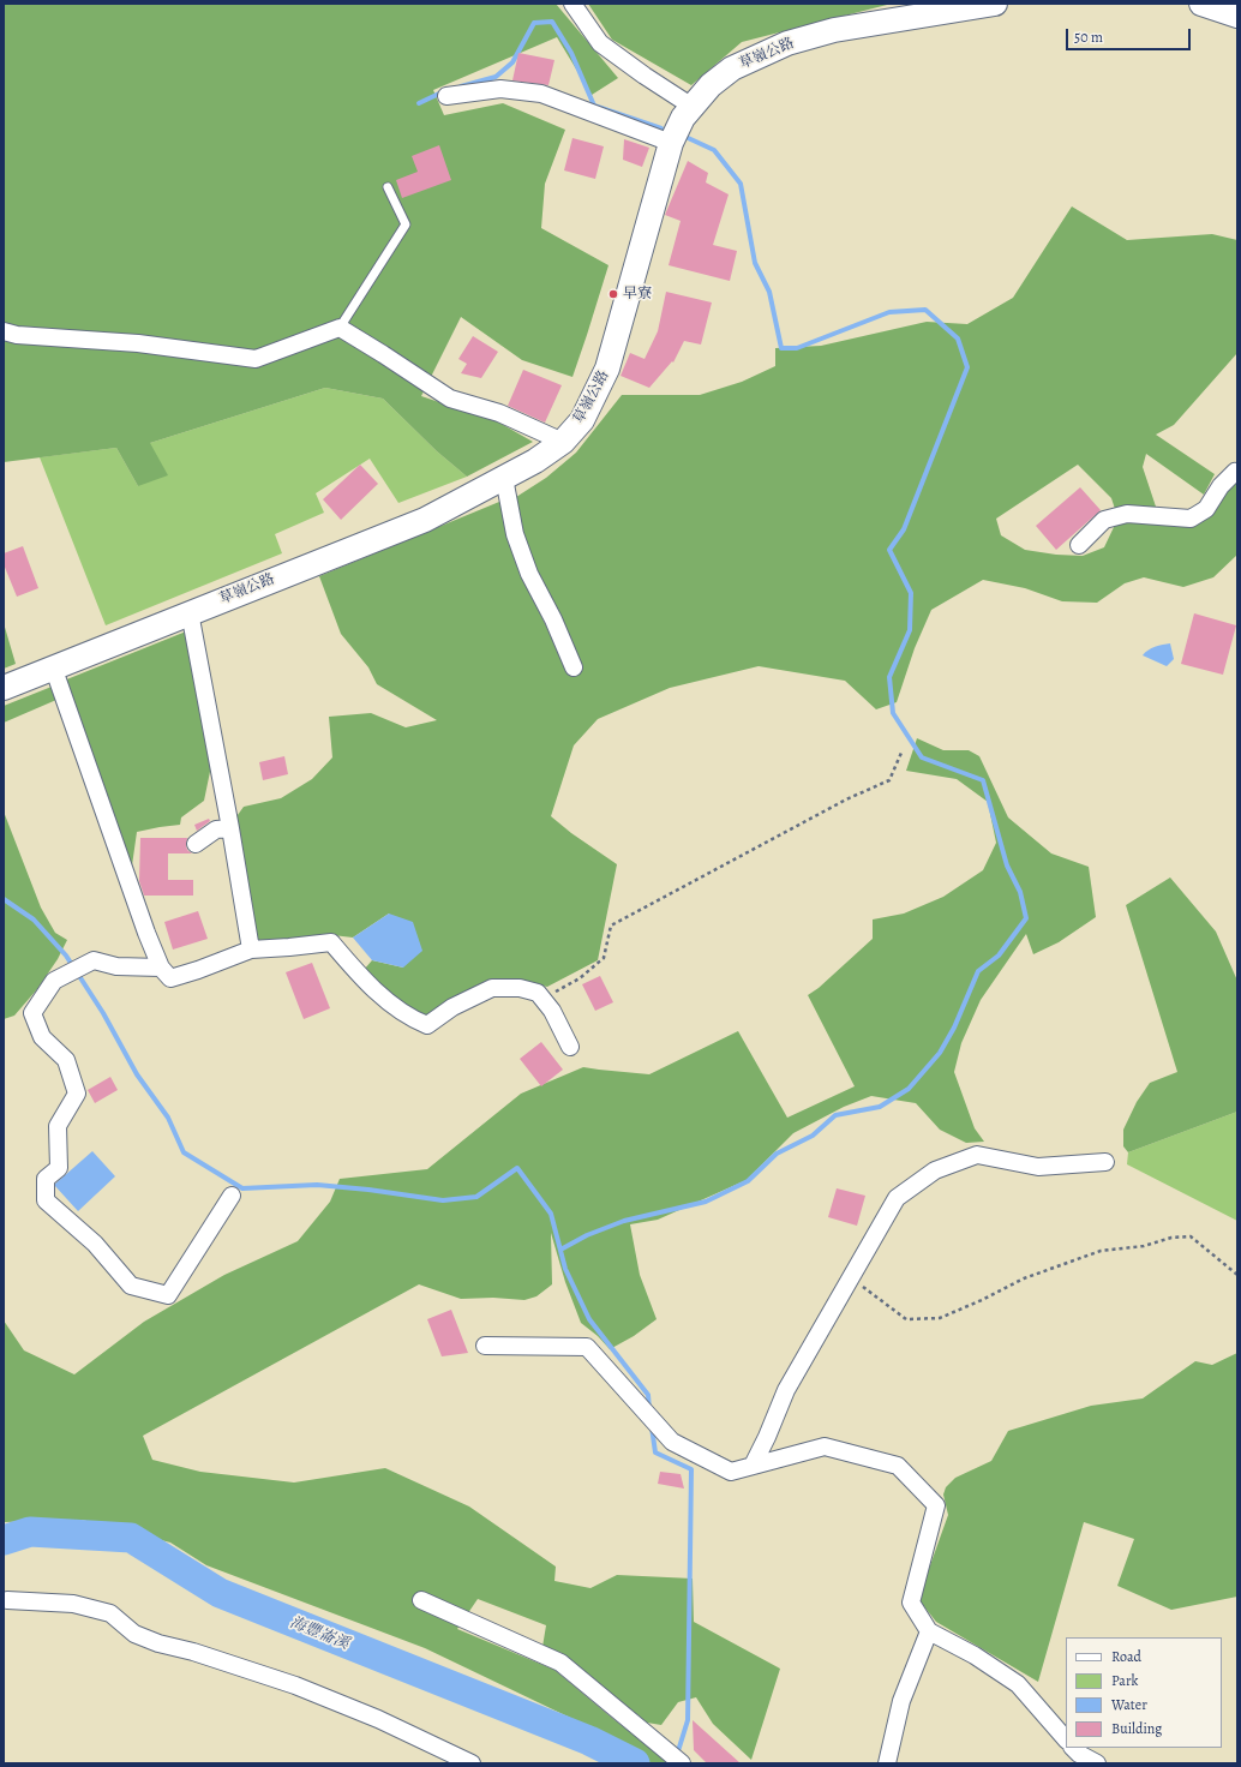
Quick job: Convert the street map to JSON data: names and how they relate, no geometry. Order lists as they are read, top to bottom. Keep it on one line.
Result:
{"streets":{"main road":["草嶺公路"]},"water":["海豐崙溪"],"places":["早寮"],"legend":["Road","Park","Water","Building"],"scale_bar":"50 m"}
